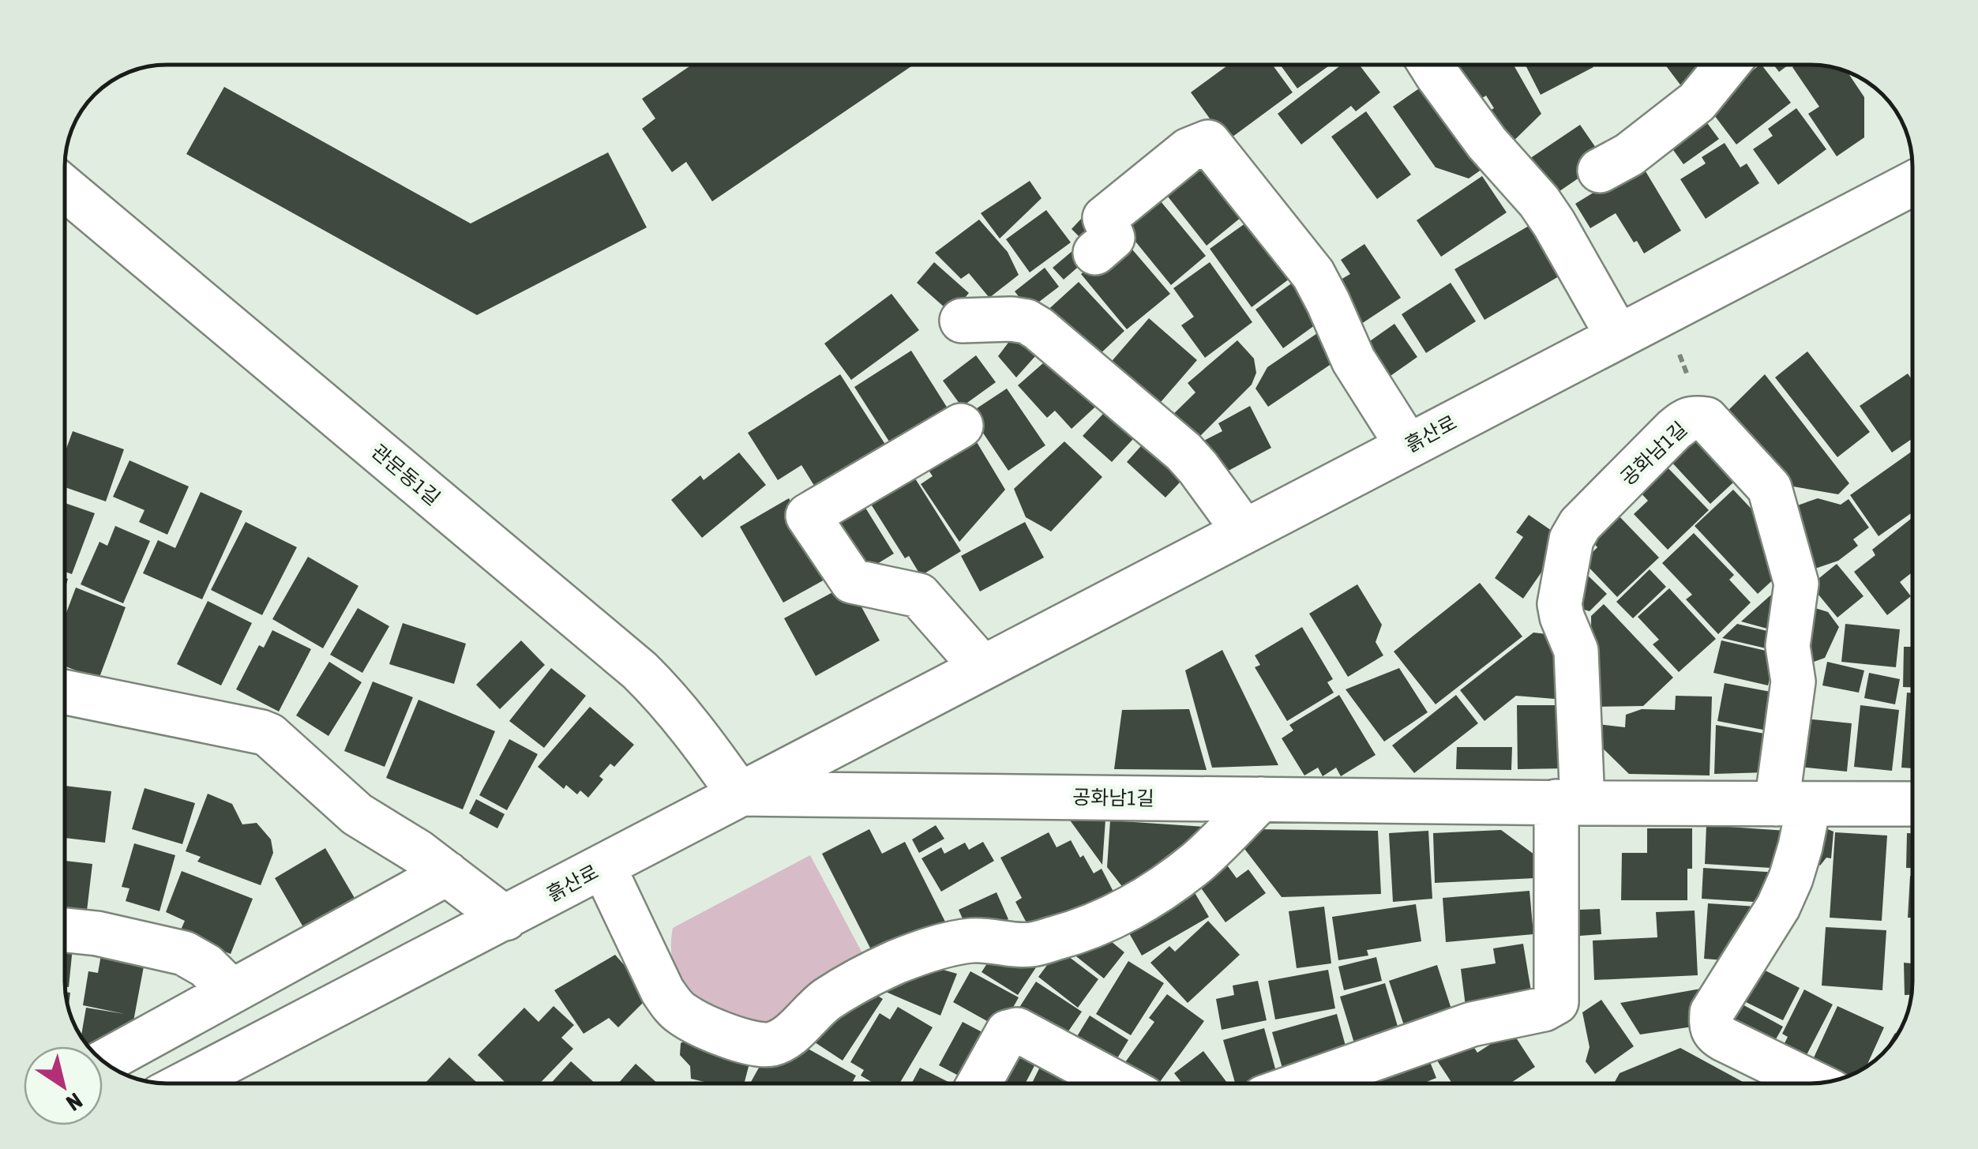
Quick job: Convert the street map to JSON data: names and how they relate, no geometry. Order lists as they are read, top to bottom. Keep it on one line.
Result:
{"streets":{"street":["흙산로","공화남1길","관문동1길"]},"crossings":[["흙산로","공화남1길"],["흙산로","관문동1길"],["공화남1길","관문동1길"]],"north":"bottom right"}
